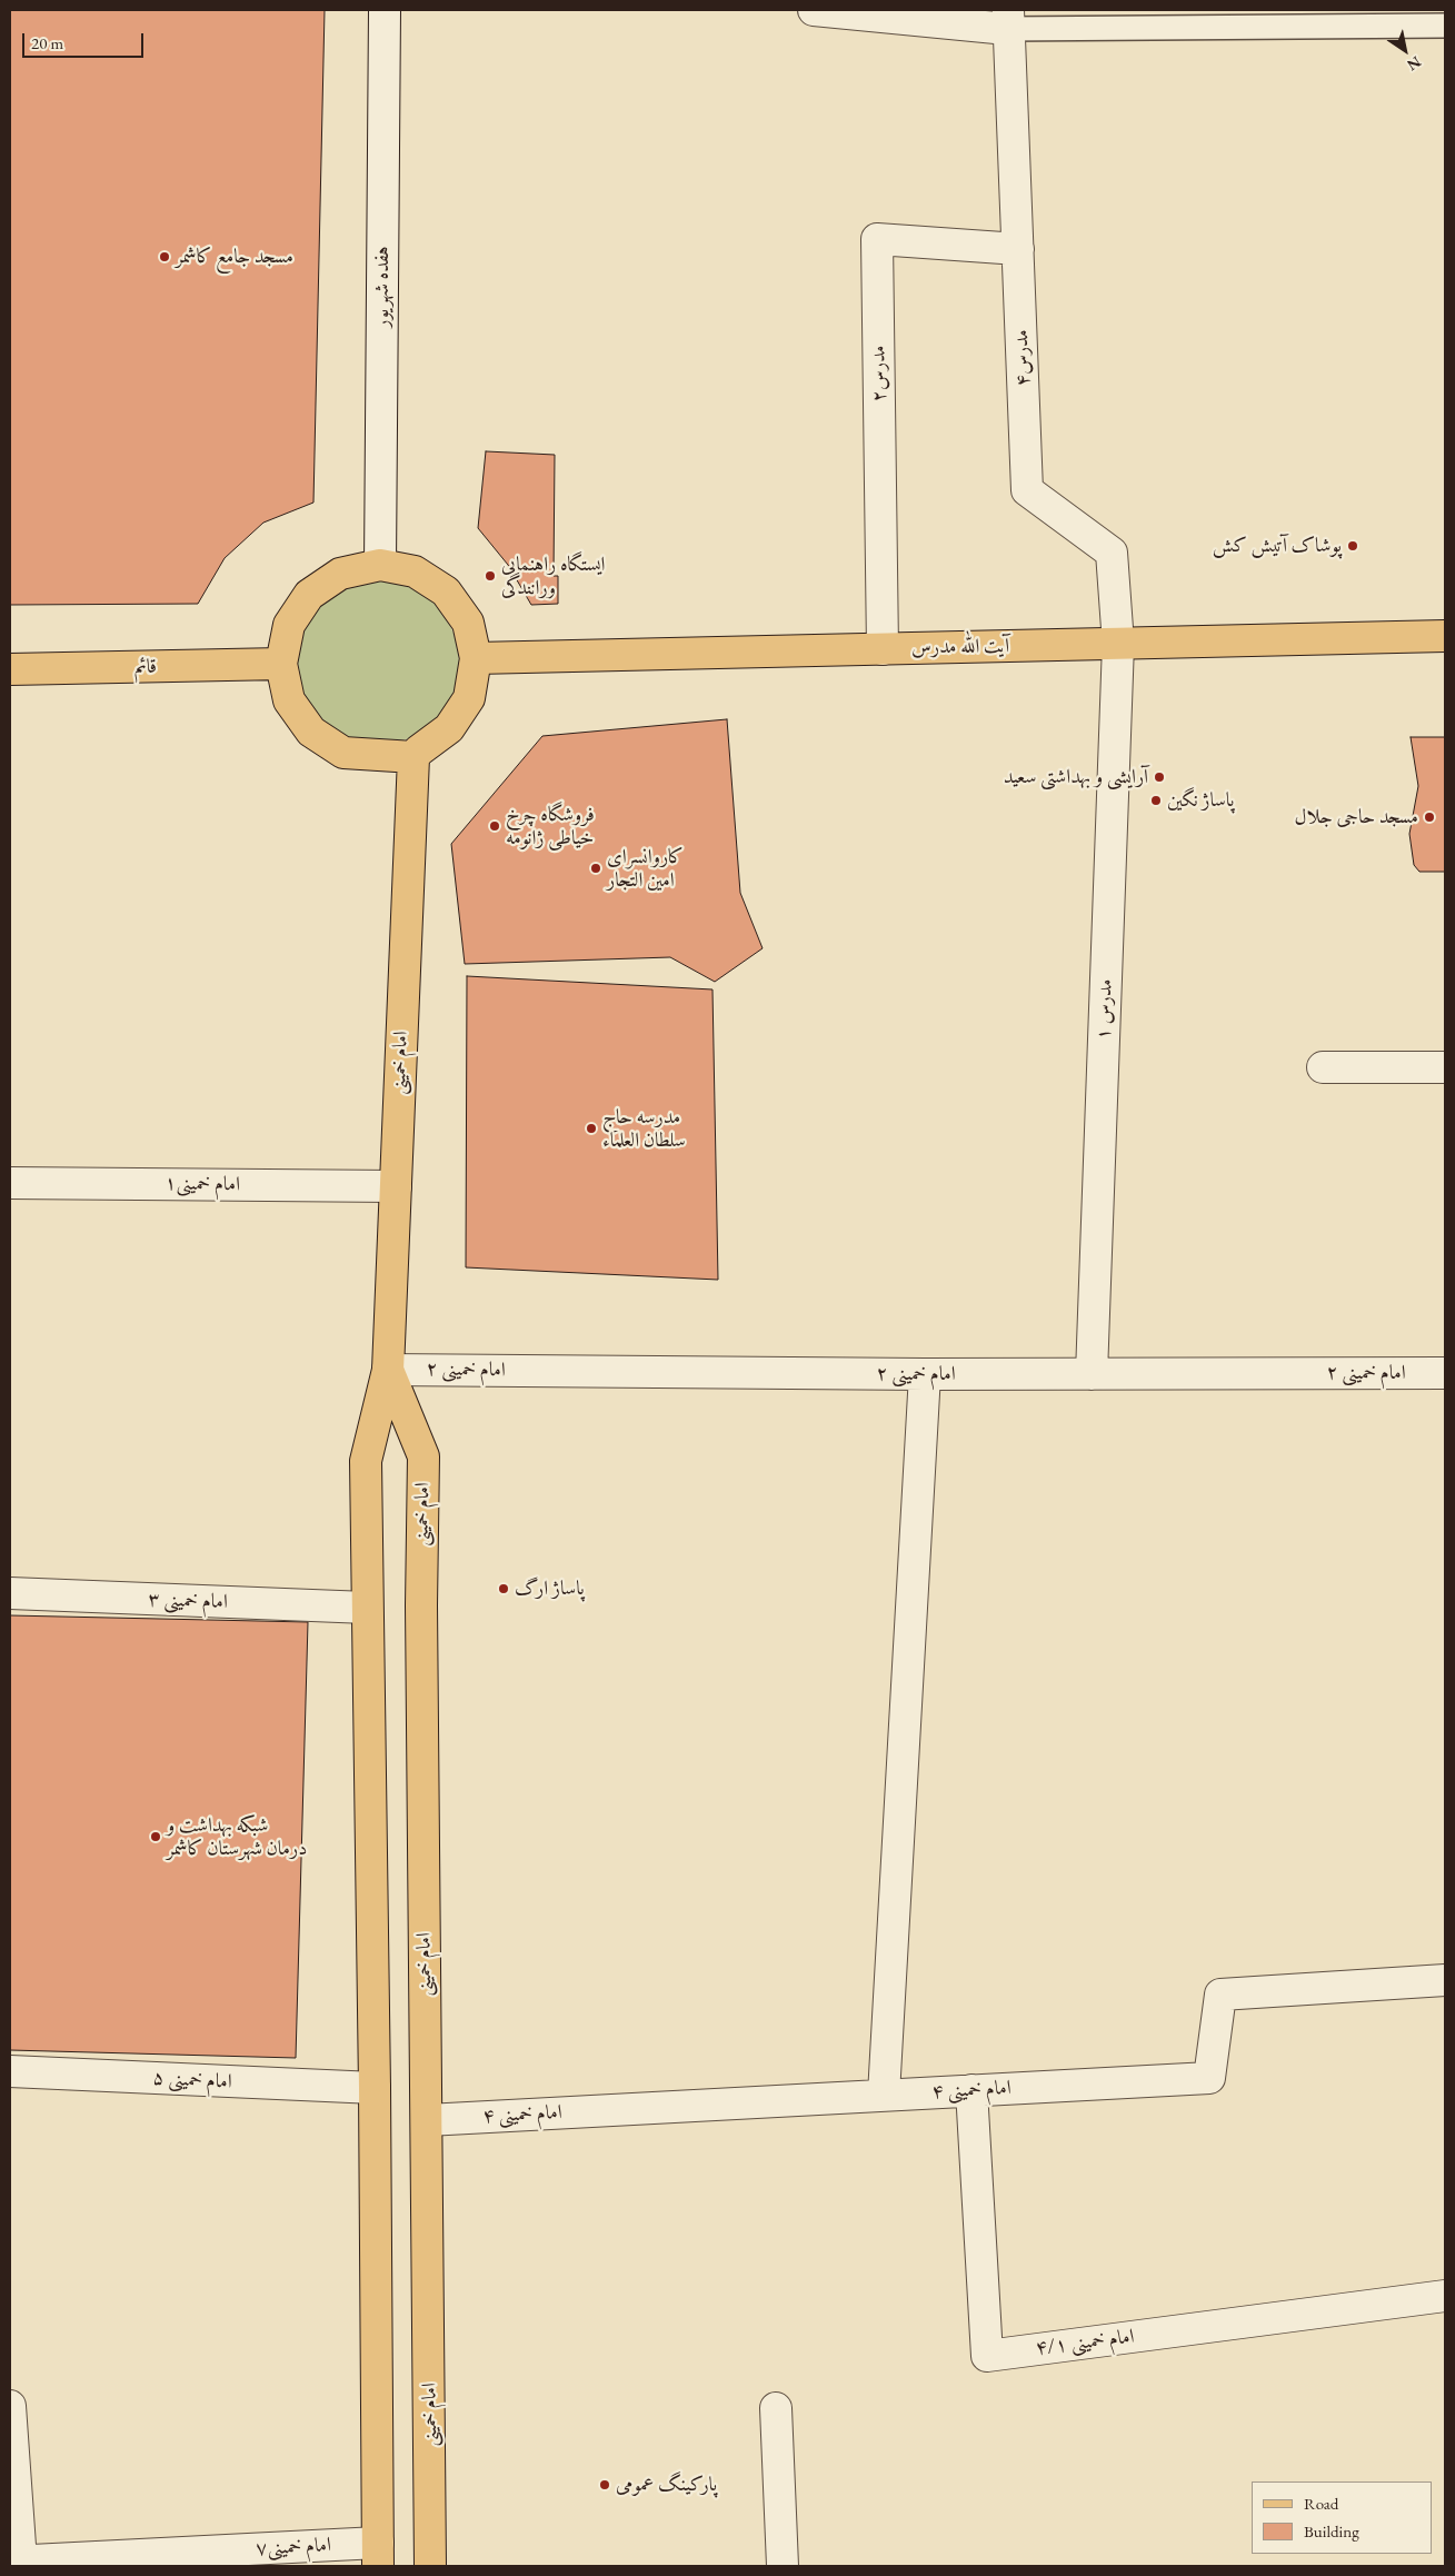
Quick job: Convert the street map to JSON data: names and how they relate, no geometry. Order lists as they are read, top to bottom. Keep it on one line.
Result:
{"streets":{"main road":["آیت الله مدرس","قائم","امام خمینی"],"street":["هفده شهریور","مدرس۴","مدرس۲","مدرس ۱","امام خمینی۱","امام خمینی ۲","امام خمینی ۳","امام خمینی ۵","امام خمینی ۴","امام خمینی ۴/۱","امام خمینی۷"]},"crossings":[["هفده شهریور","آیت الله مدرس"],["هفده شهریور","قائم"],["هفده شهریور","امام خمینی"],["مدرس۴","مدرس۲"],["مدرس۴","آیت الله مدرس"],["مدرس۴","مدرس ۱"],["مدرس۲","آیت الله مدرس"],["آیت الله مدرس","قائم"],["آیت الله مدرس","مدرس ۱"],["آیت الله مدرس","امام خمینی"],["قائم","امام خمینی"],["مدرس ۱","امام خمینی ۲"],["امام خمینی","امام خمینی۱"],["امام خمینی","امام خمینی ۲"],["امام خمینی","امام خمینی ۳"],["امام خمینی","امام خمینی ۵"],["امام خمینی","امام خمینی ۴"],["امام خمینی","امام خمینی۷"],["امام خمینی ۴","امام خمینی ۴/۱"]],"places":["مسجد جامع کاشمر","پوشاک آتیش کش","ایستگاه راهنمایی ورانندگی","آرایشی و بهداشتی سعید","پاساژ نگین","مسجد حاجی جلال","فروشگاه چرخ خیاطی ژانومه","کاروانسرای امین التجار","مدرسه حاج سلطان العلماء","پاساژ ارگ","شبکه بهداشت و درمان شهرستان کاشمر","پارکینگ عمومی"],"legend":["Road","Building"],"scale_bar":"20 m","north":"bottom right"}
